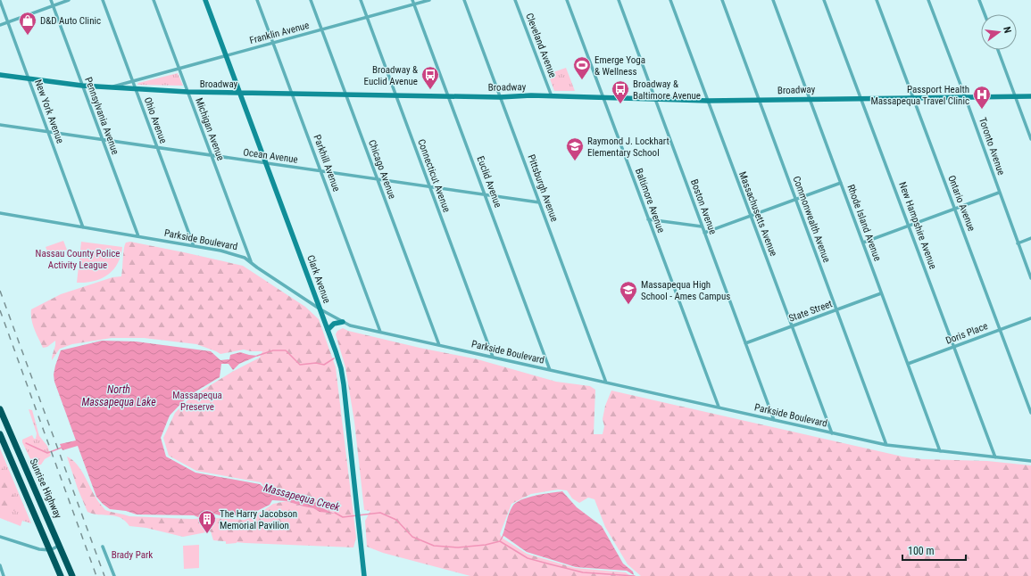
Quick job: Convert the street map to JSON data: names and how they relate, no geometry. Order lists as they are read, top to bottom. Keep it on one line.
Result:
{"streets":{"highway":["Sunrise Highway"],"main road":["Broadway","Clark Avenue"],"street":["Franklin Avenue","Cleveland Avenue","New York Avenue","Pennsylvania Avenue","Ohio Avenue","Michigan Avenue","Toronto Avenue","Ocean Avenue","Parkhill Avenue","Chicago Avenue","Connecticut Avenue","Euclid Avenue","Pittsburgh Avenue","Baltimore Avenue","Ontario Avenue","Boston Avenue","Massachusetts Avenue","Commonwealth Avenue","Rhode Island Avenue","New Hampshire Avenue","Parkside Boulevard","State Street","Doris Place"]},"crossings":[["Franklin Avenue","Broadway"],["Franklin Avenue","Ohio Avenue"],["Franklin Avenue","Michigan Avenue"],["Franklin Avenue","Parkhill Avenue"],["Franklin Avenue","Chicago Avenue"],["Franklin Avenue","Connecticut Avenue"],["Franklin Avenue","Euclid Avenue"],["Franklin Avenue","Clark Avenue"],["Cleveland Avenue","Broadway"],["Broadway","New York Avenue"],["Broadway","Pennsylvania Avenue"],["Broadway","Ohio Avenue"],["Broadway","Michigan Avenue"],["Broadway","Toronto Avenue"],["Broadway","Parkhill Avenue"],["Broadway","Chicago Avenue"],["Broadway","Connecticut Avenue"],["Broadway","Euclid Avenue"],["Broadway","Pittsburgh Avenue"],["Broadway","Baltimore Avenue"],["Broadway","Ontario Avenue"],["Broadway","Boston Avenue"],["Broadway","Massachusetts Avenue"],["Broadway","Commonwealth Avenue"],["Broadway","Rhode Island Avenue"],["Broadway","New Hampshire Avenue"],["Broadway","Clark Avenue"],["New York Avenue","Ocean Avenue"],["New York Avenue","Parkside Boulevard"],["Pennsylvania Avenue","Ocean Avenue"],["Pennsylvania Avenue","Parkside Boulevard"],["Ohio Avenue","Ocean Avenue"],["Ohio Avenue","Parkside Boulevard"],["Michigan Avenue","Ocean Avenue"],["Michigan Avenue","Parkside Boulevard"],["Ocean Avenue","Parkhill Avenue"],["Ocean Avenue","Chicago Avenue"],["Ocean Avenue","Connecticut Avenue"],["Ocean Avenue","Euclid Avenue"],["Ocean Avenue","Pittsburgh Avenue"],["Ocean Avenue","Clark Avenue"],["Parkhill Avenue","Parkside Boulevard"],["Chicago Avenue","Parkside Boulevard"],["Connecticut Avenue","Parkside Boulevard"],["Euclid Avenue","Parkside Boulevard"],["Pittsburgh Avenue","Parkside Boulevard"],["Baltimore Avenue","Parkside Boulevard"],["Ontario Avenue","Doris Place"],["Boston Avenue","Parkside Boulevard"],["Boston Avenue","State Street"],["Massachusetts Avenue","Parkside Boulevard"],["Massachusetts Avenue","State Street"],["Commonwealth Avenue","Parkside Boulevard"],["Commonwealth Avenue","State Street"],["Rhode Island Avenue","Parkside Boulevard"],["Rhode Island Avenue","State Street"],["Rhode Island Avenue","Doris Place"],["New Hampshire Avenue","Parkside Boulevard"],["New Hampshire Avenue","Doris Place"],["Parkside Boulevard","Clark Avenue"]],"water":["North Massapequa Lake","Massapequa Creek"],"parks":["Nassau County Police Activity League","Massapequa Preserve","Brady Park"],"places":{"shop":["D&D Auto Clinic"],"sports":["Emerge Yoga & Wellness"],"bus stop":["Broadway & Euclid Avenue","Broadway & Baltimore Avenue"],"hospital":["Passport Health Massapequa Travel Clinic"],"school or university":["Raymond J. Lockhart Elementary School","Massapequa High School - Ames Campus"],"building":["The Harry Jacobson Memorial Pavilion"]},"scale_bar":"100 m","north":"right"}
